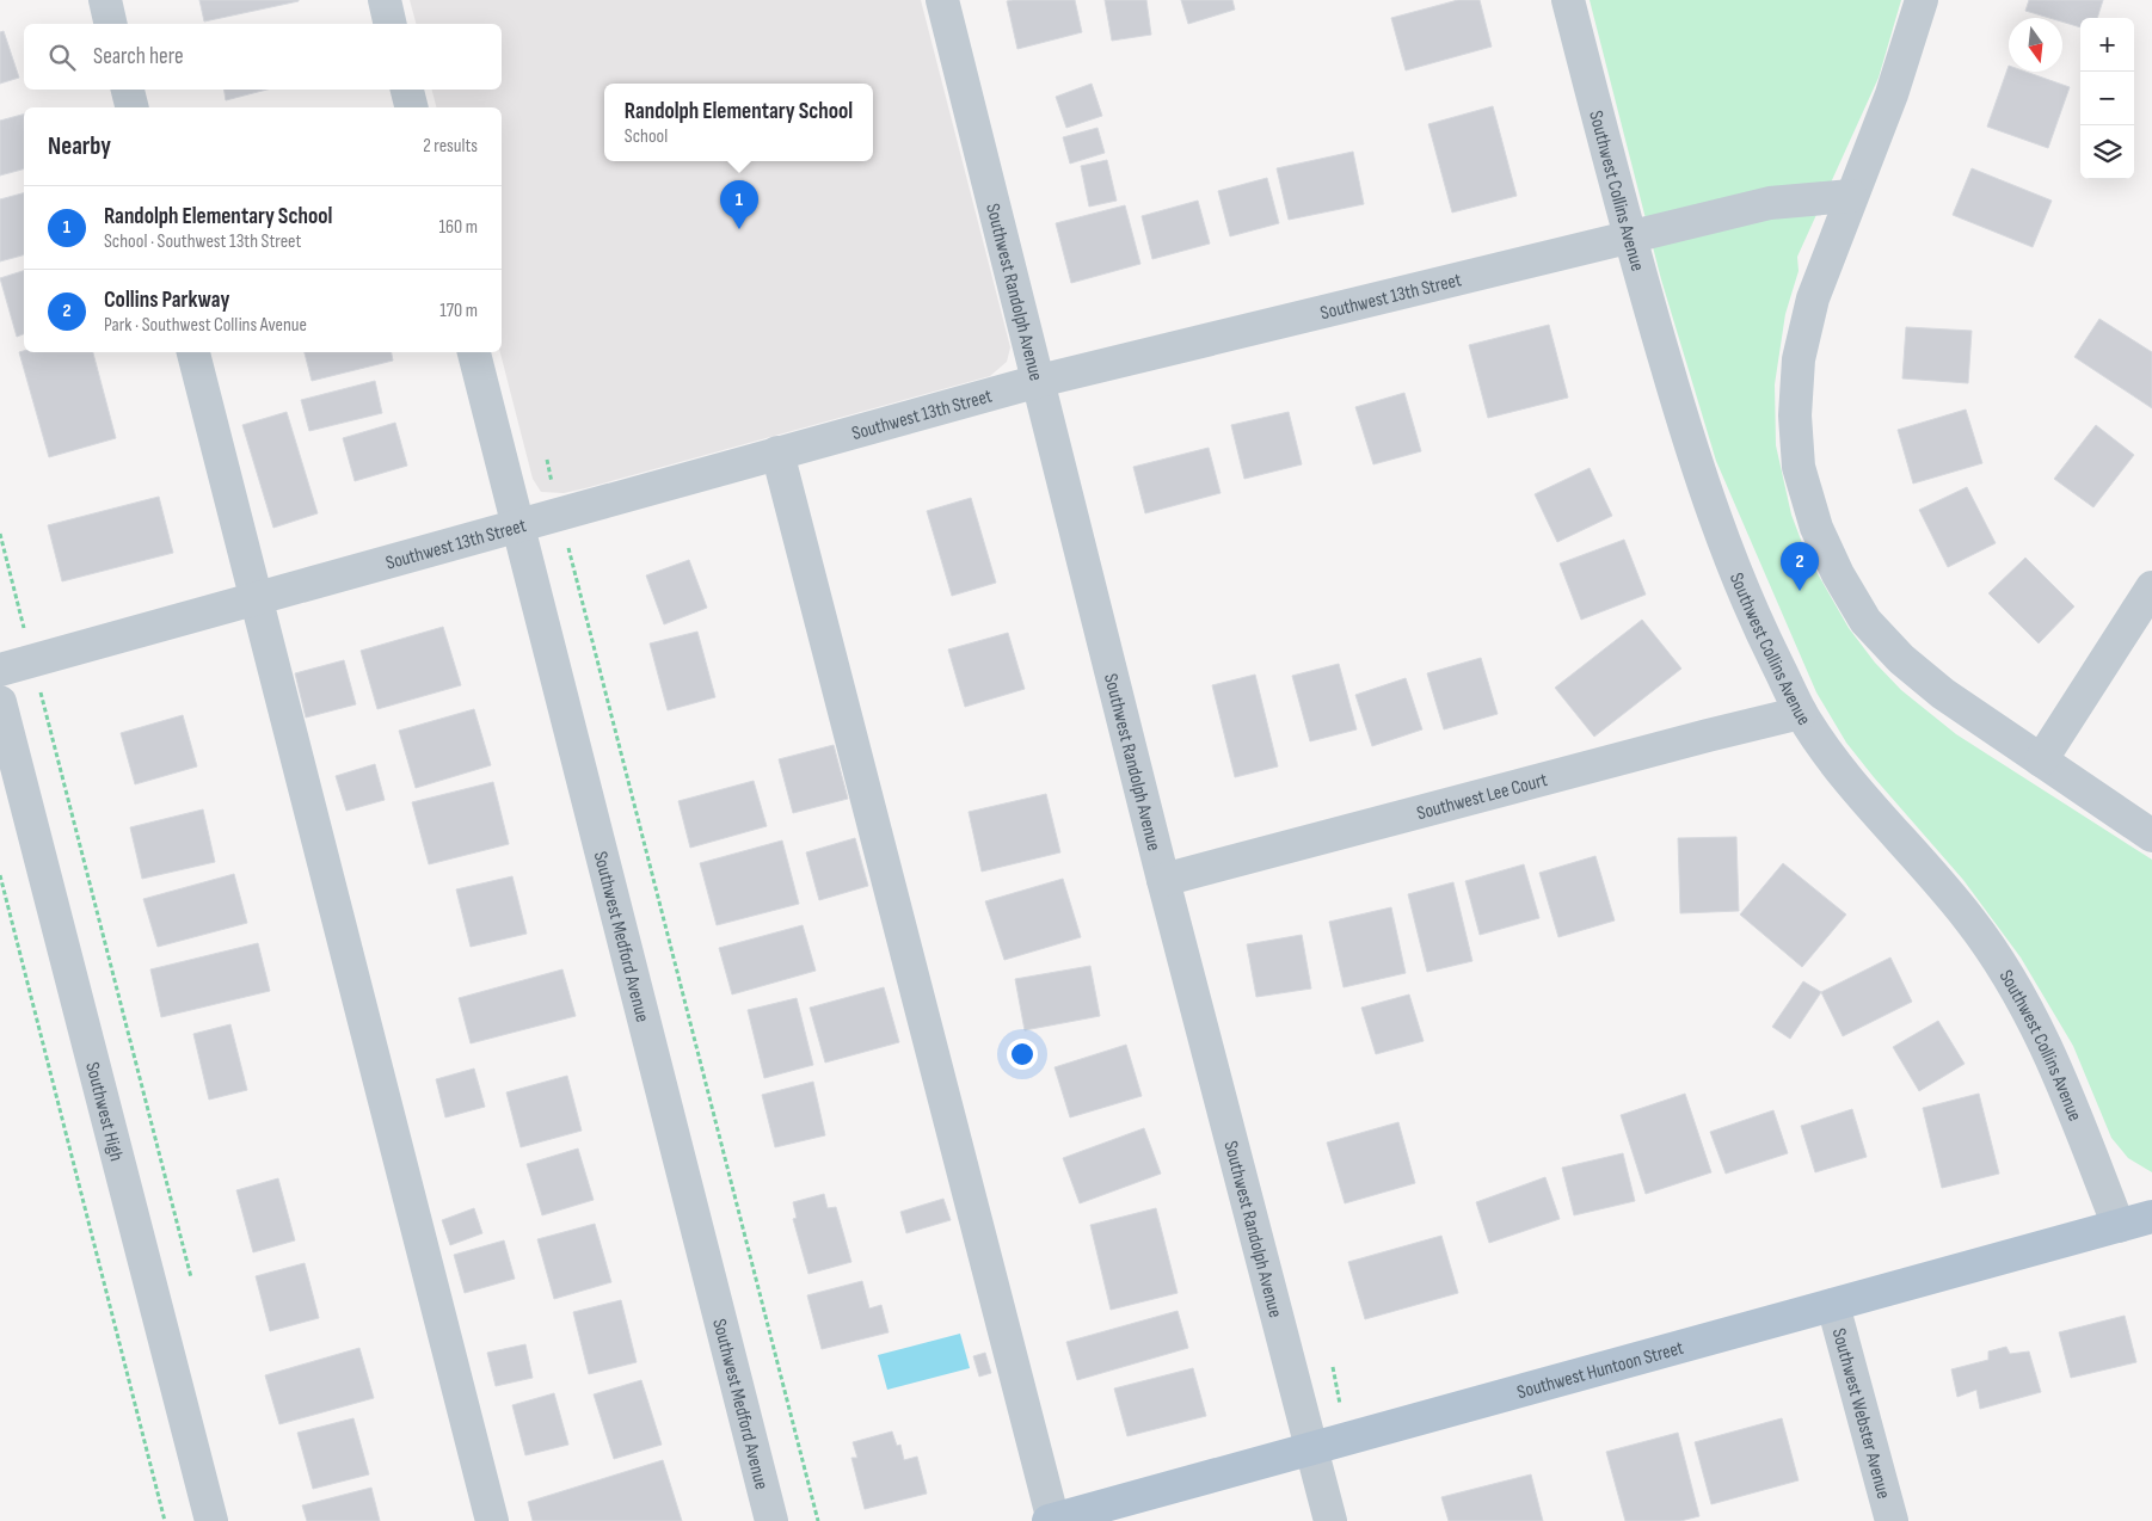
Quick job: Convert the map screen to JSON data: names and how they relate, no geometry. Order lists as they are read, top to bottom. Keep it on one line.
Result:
{"streets":{"main road":["Southwest Huntoon Street"],"street":["Southwest Collins Avenue","Southwest Randolph Avenue","Southwest 13th Street","Southwest Lee Court","Southwest Medford Avenue","Southwest High","Southwest Webster Avenue"]},"crossings":[["Southwest Collins Avenue","Southwest 13th Street"],["Southwest Collins Avenue","Southwest Lee Court"],["Southwest Collins Avenue","Southwest Huntoon Street"],["Southwest Randolph Avenue","Southwest 13th Street"],["Southwest Randolph Avenue","Southwest Lee Court"],["Southwest Randolph Avenue","Southwest Huntoon Street"],["Southwest 13th Street","Southwest Medford Avenue"],["Southwest Huntoon Street","Southwest Webster Avenue"]],"north":"bottom","page":{"map_buttons":["+","−"],"search":"Search here","popup":["Randolph Elementary School","School"],"heading":["Nearby","2 results"],"pins":["1","2"],"list":[{"mark":"1","name":"Randolph Elementary School","note":"School · Southwest 13th Street","value":"160 m"},{"mark":"2","name":"Collins Parkway","note":"Park · Southwest Collins Avenue","value":"170 m"}]}}
